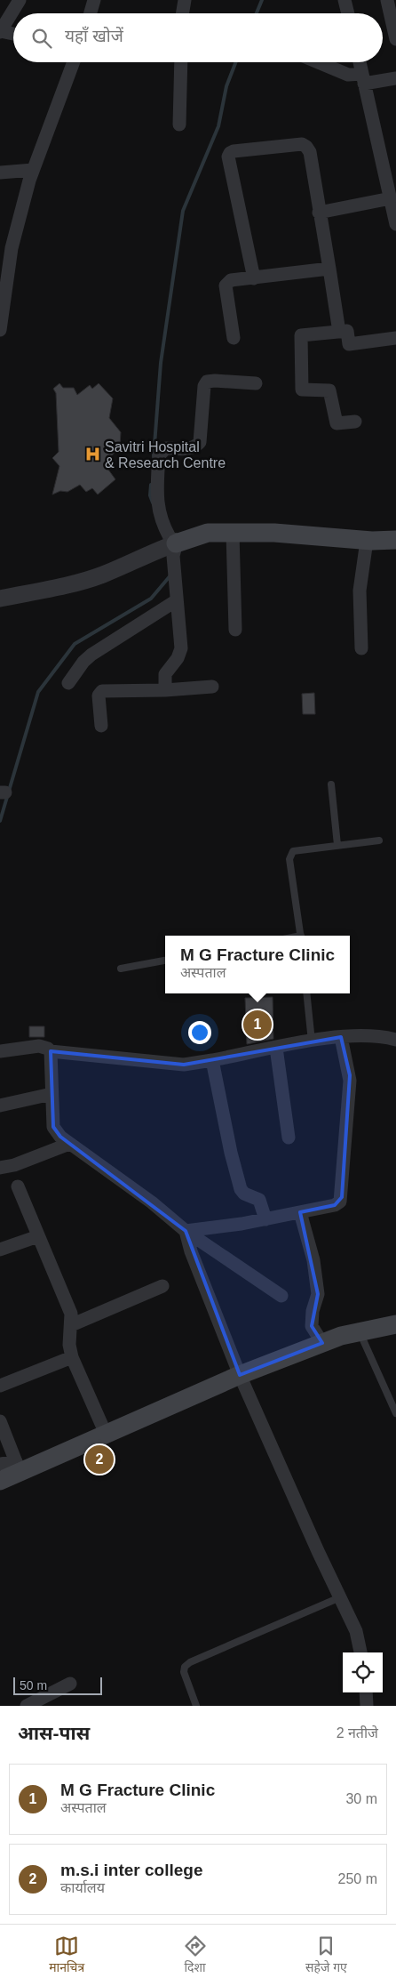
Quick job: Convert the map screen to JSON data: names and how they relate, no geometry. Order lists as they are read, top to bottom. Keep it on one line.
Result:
{"places":{"hospital":["Savitri Hospital & Research Centre"]},"scale_bar":"50 m","page":{"search":"यहाँ खोजें","popup":["M G Fracture Clinic","अस्पताल"],"pins":["1","2"],"scale":"50 m","heading":["आस-पास","2 नतीजे"],"list":[{"mark":"1","name":"M G Fracture Clinic","note":"अस्पताल","value":"30 m"},{"mark":"2","name":"m.s.i inter college","note":"कार्यालय","value":"250 m"}],"nav":["मानचित्र","दिशा","सहेजे गए"]}}
